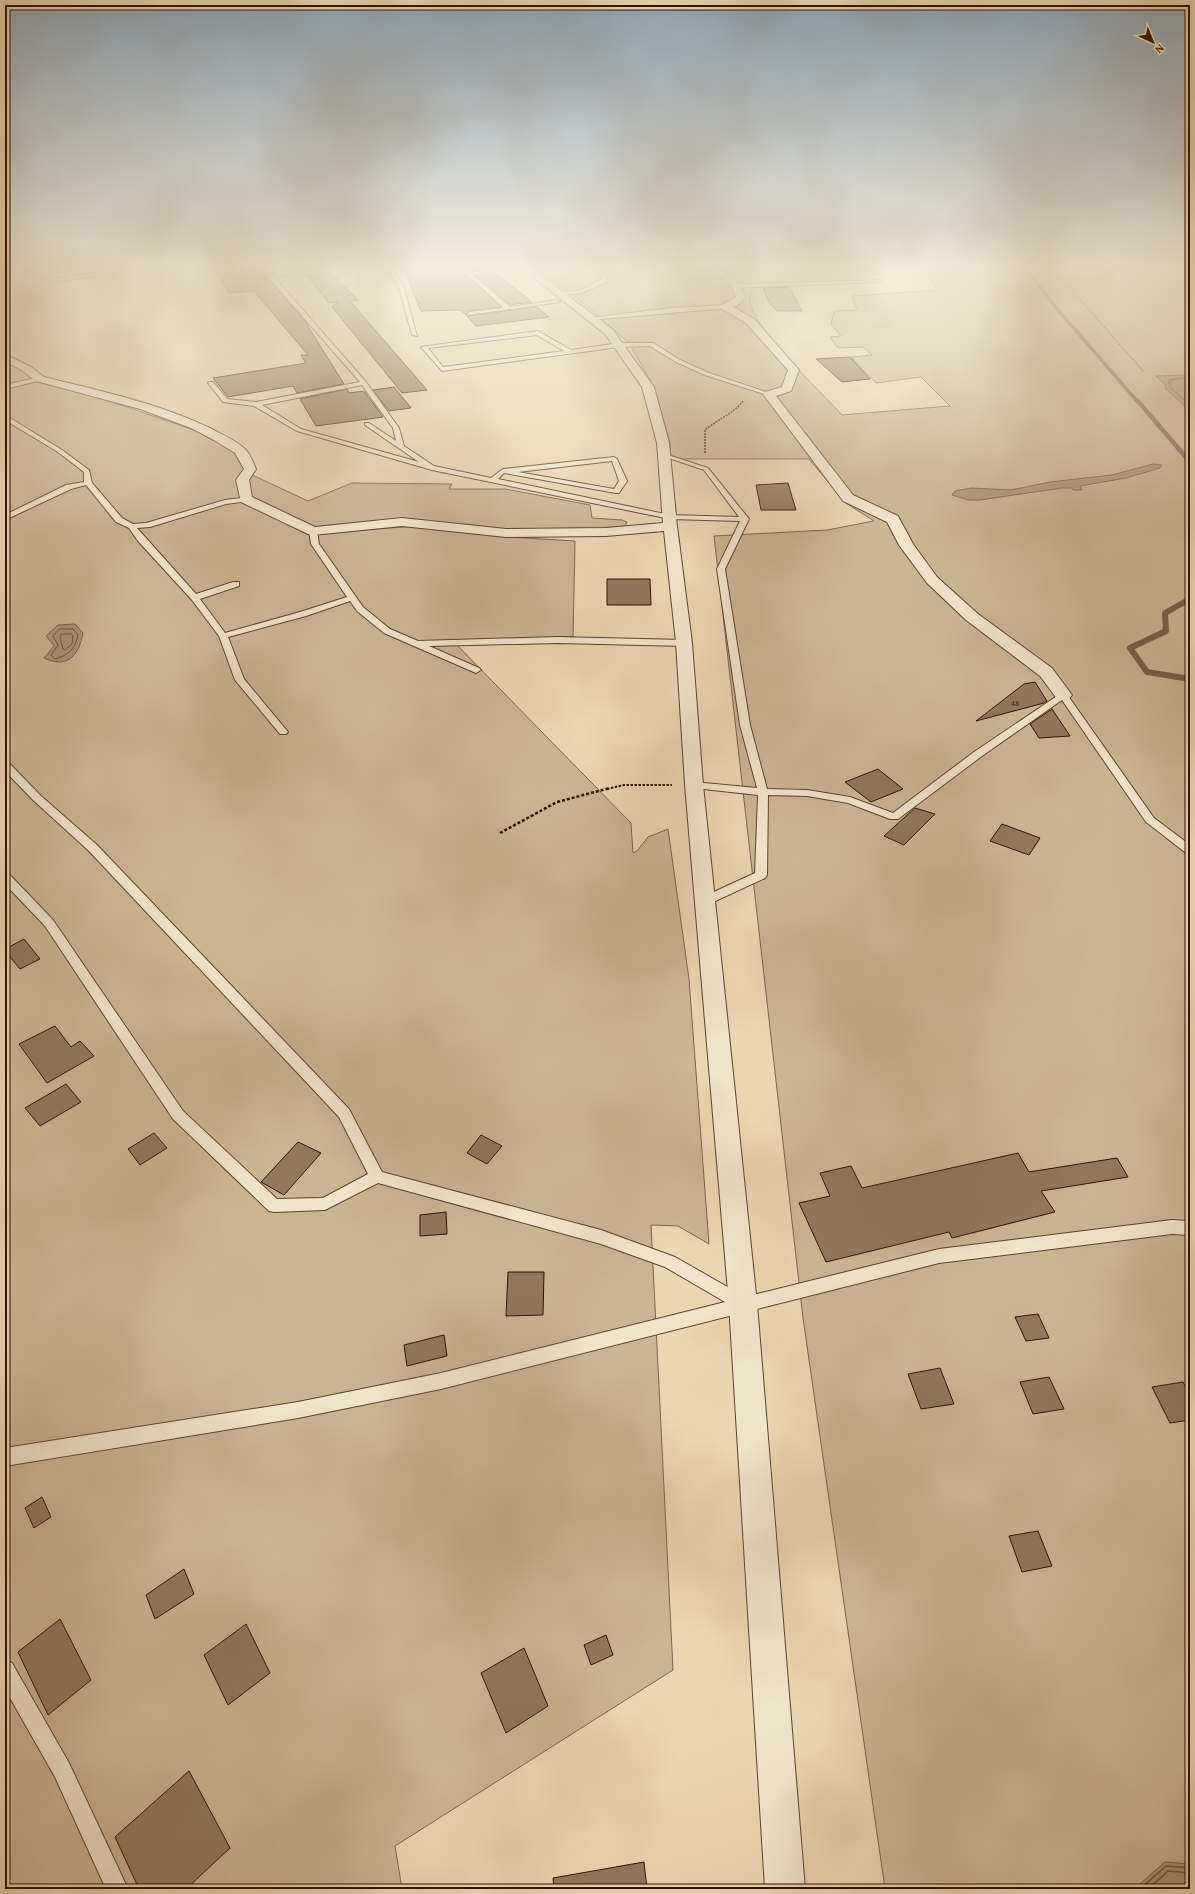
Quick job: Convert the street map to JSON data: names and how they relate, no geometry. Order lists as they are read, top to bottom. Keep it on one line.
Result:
{"house_numbers":["48"],"north":"bottom right"}
